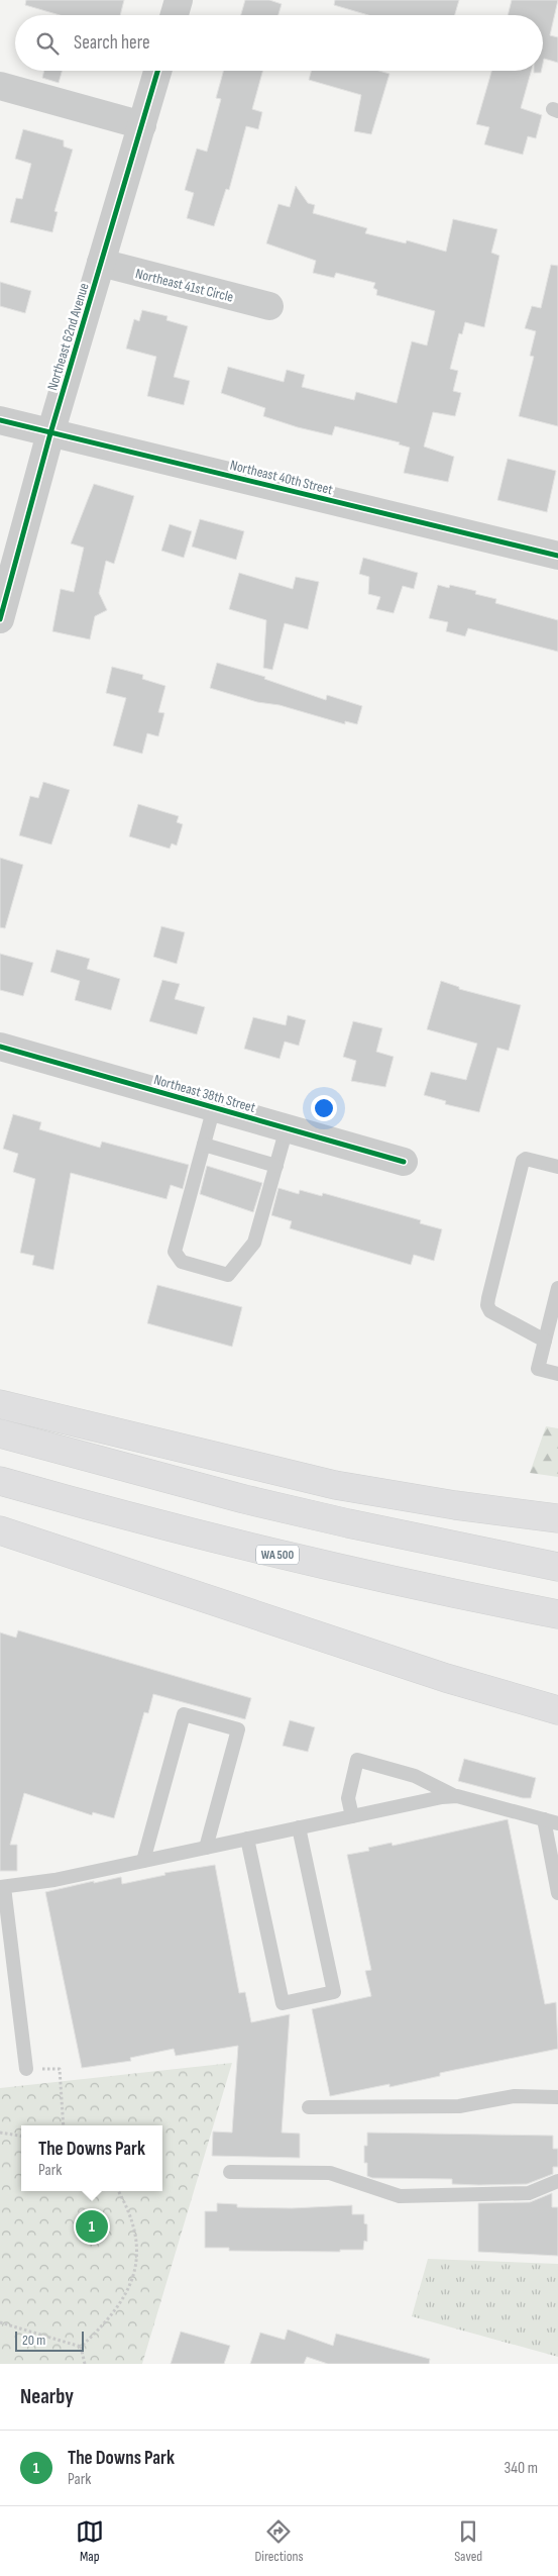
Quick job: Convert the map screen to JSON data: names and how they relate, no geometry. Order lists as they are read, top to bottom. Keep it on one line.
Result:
{"streets":{"highway":["WA 500"],"street":["Northeast 41st Circle","Northeast 62nd Avenue","Northeast 40th Street","Northeast 38th Street"]},"crossings":[["Northeast 41st Circle","Northeast 62nd Avenue"],["Northeast 62nd Avenue","Northeast 40th Street"]],"scale_bar":"20 m","page":{"search":"Search here","popup":["The Downs Park","Park"],"pins":"1","scale":"20 m","heading":"Nearby","list":[{"mark":"1","name":"The Downs Park","note":"Park","value":"340 m"}],"nav":["Map","Directions","Saved"]}}
